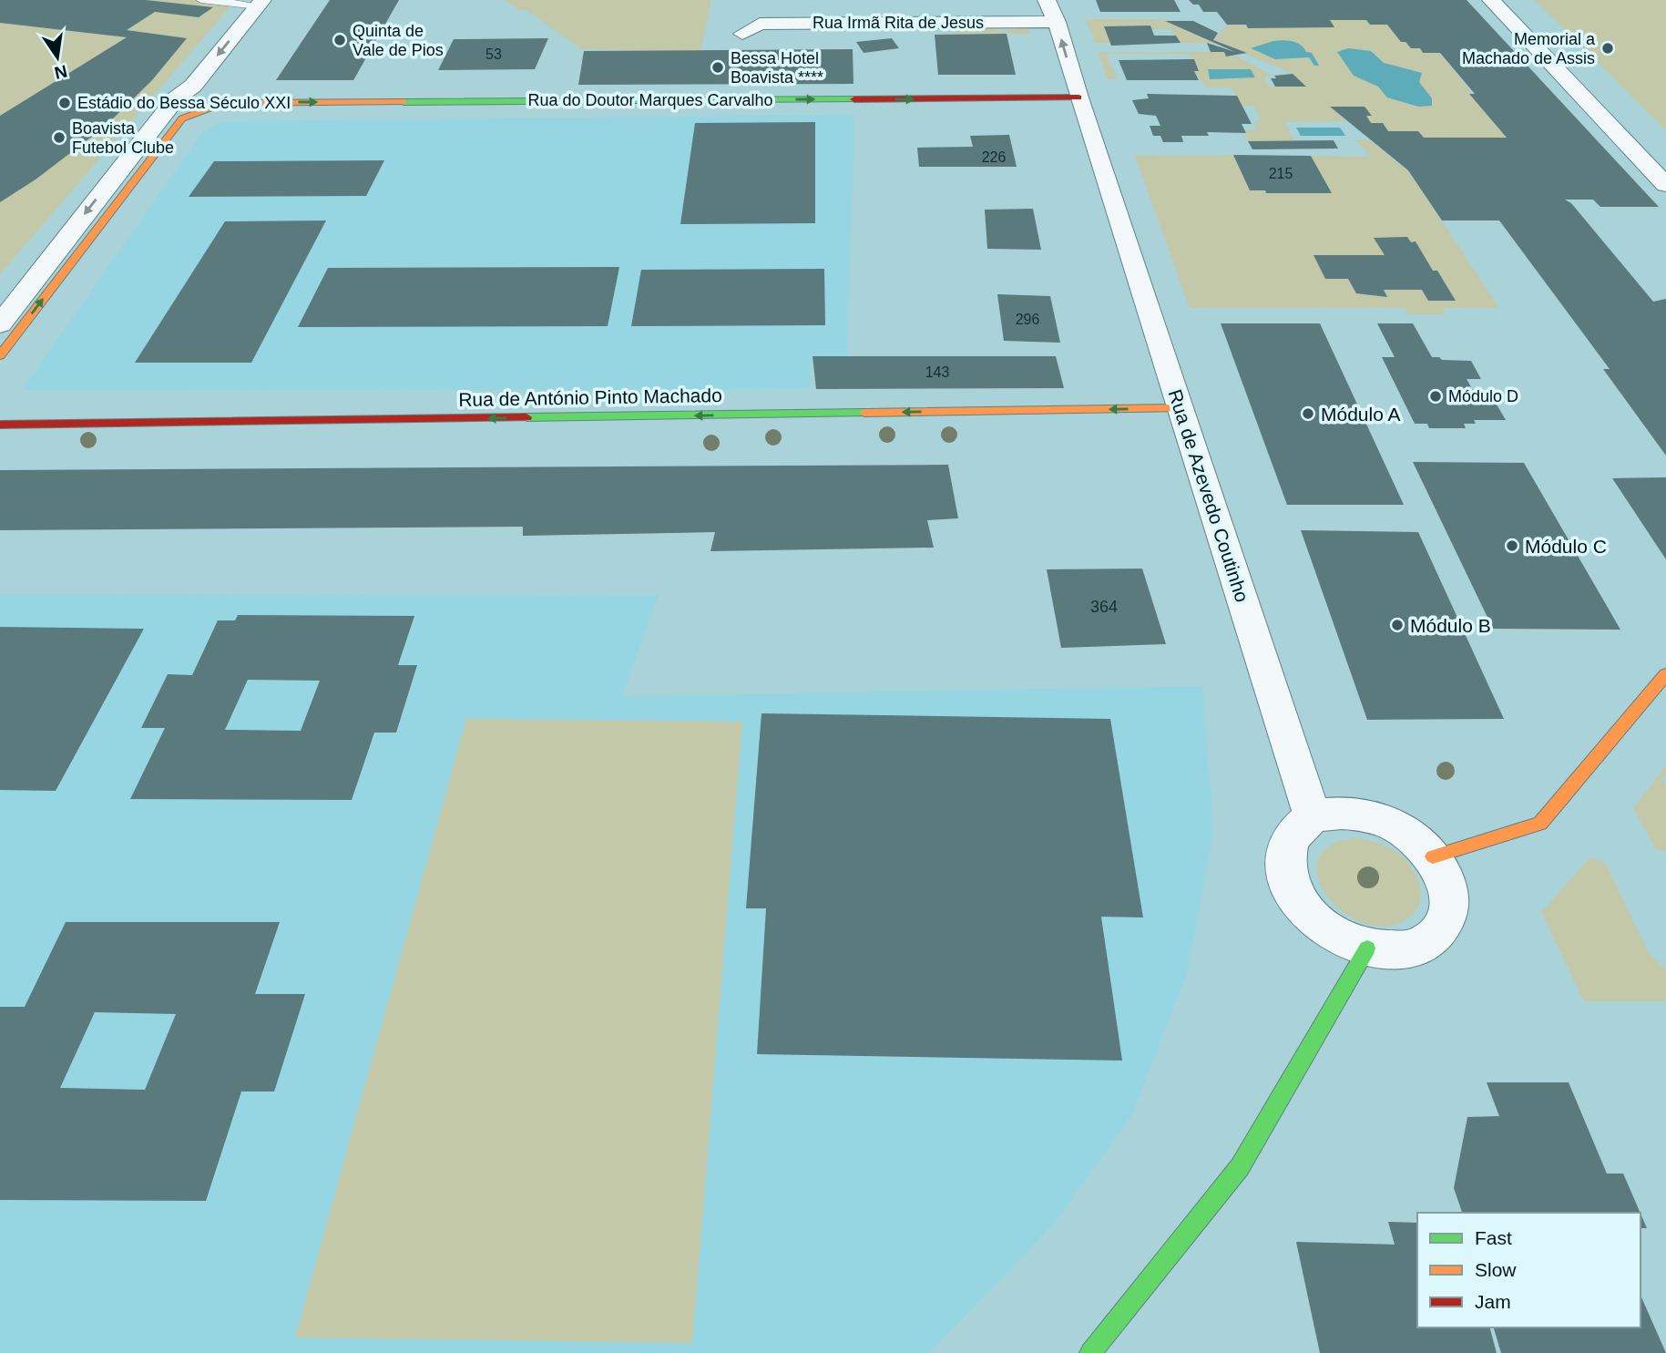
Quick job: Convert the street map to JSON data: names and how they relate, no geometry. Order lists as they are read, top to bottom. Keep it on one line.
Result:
{"streets":{"street":["Rua Irmã Rita de Jesus","Rua do Doutor Marques Carvalho","Rua de António Pinto Machado","Rua de Azevedo Coutinho"]},"crossings":[["Rua Irmã Rita de Jesus","Rua de Azevedo Coutinho"],["Rua do Doutor Marques Carvalho","Rua de Azevedo Coutinho"],["Rua de António Pinto Machado","Rua de Azevedo Coutinho"]],"one_way":["Rua do Doutor Marques Carvalho","Rua de António Pinto Machado"],"places":["Quinta de Vale de Pios","Memorial a Machado de Assis","Bessa Hotel Boavista ****","Estádio do Bessa Século XXI","Boavista Futebol Clube","Módulo D","Módulo A","Módulo C","Módulo B"],"house_numbers":["53","226","215","296","143","364"],"legend":["Fast","Slow","Jam"],"north":"bottom"}
